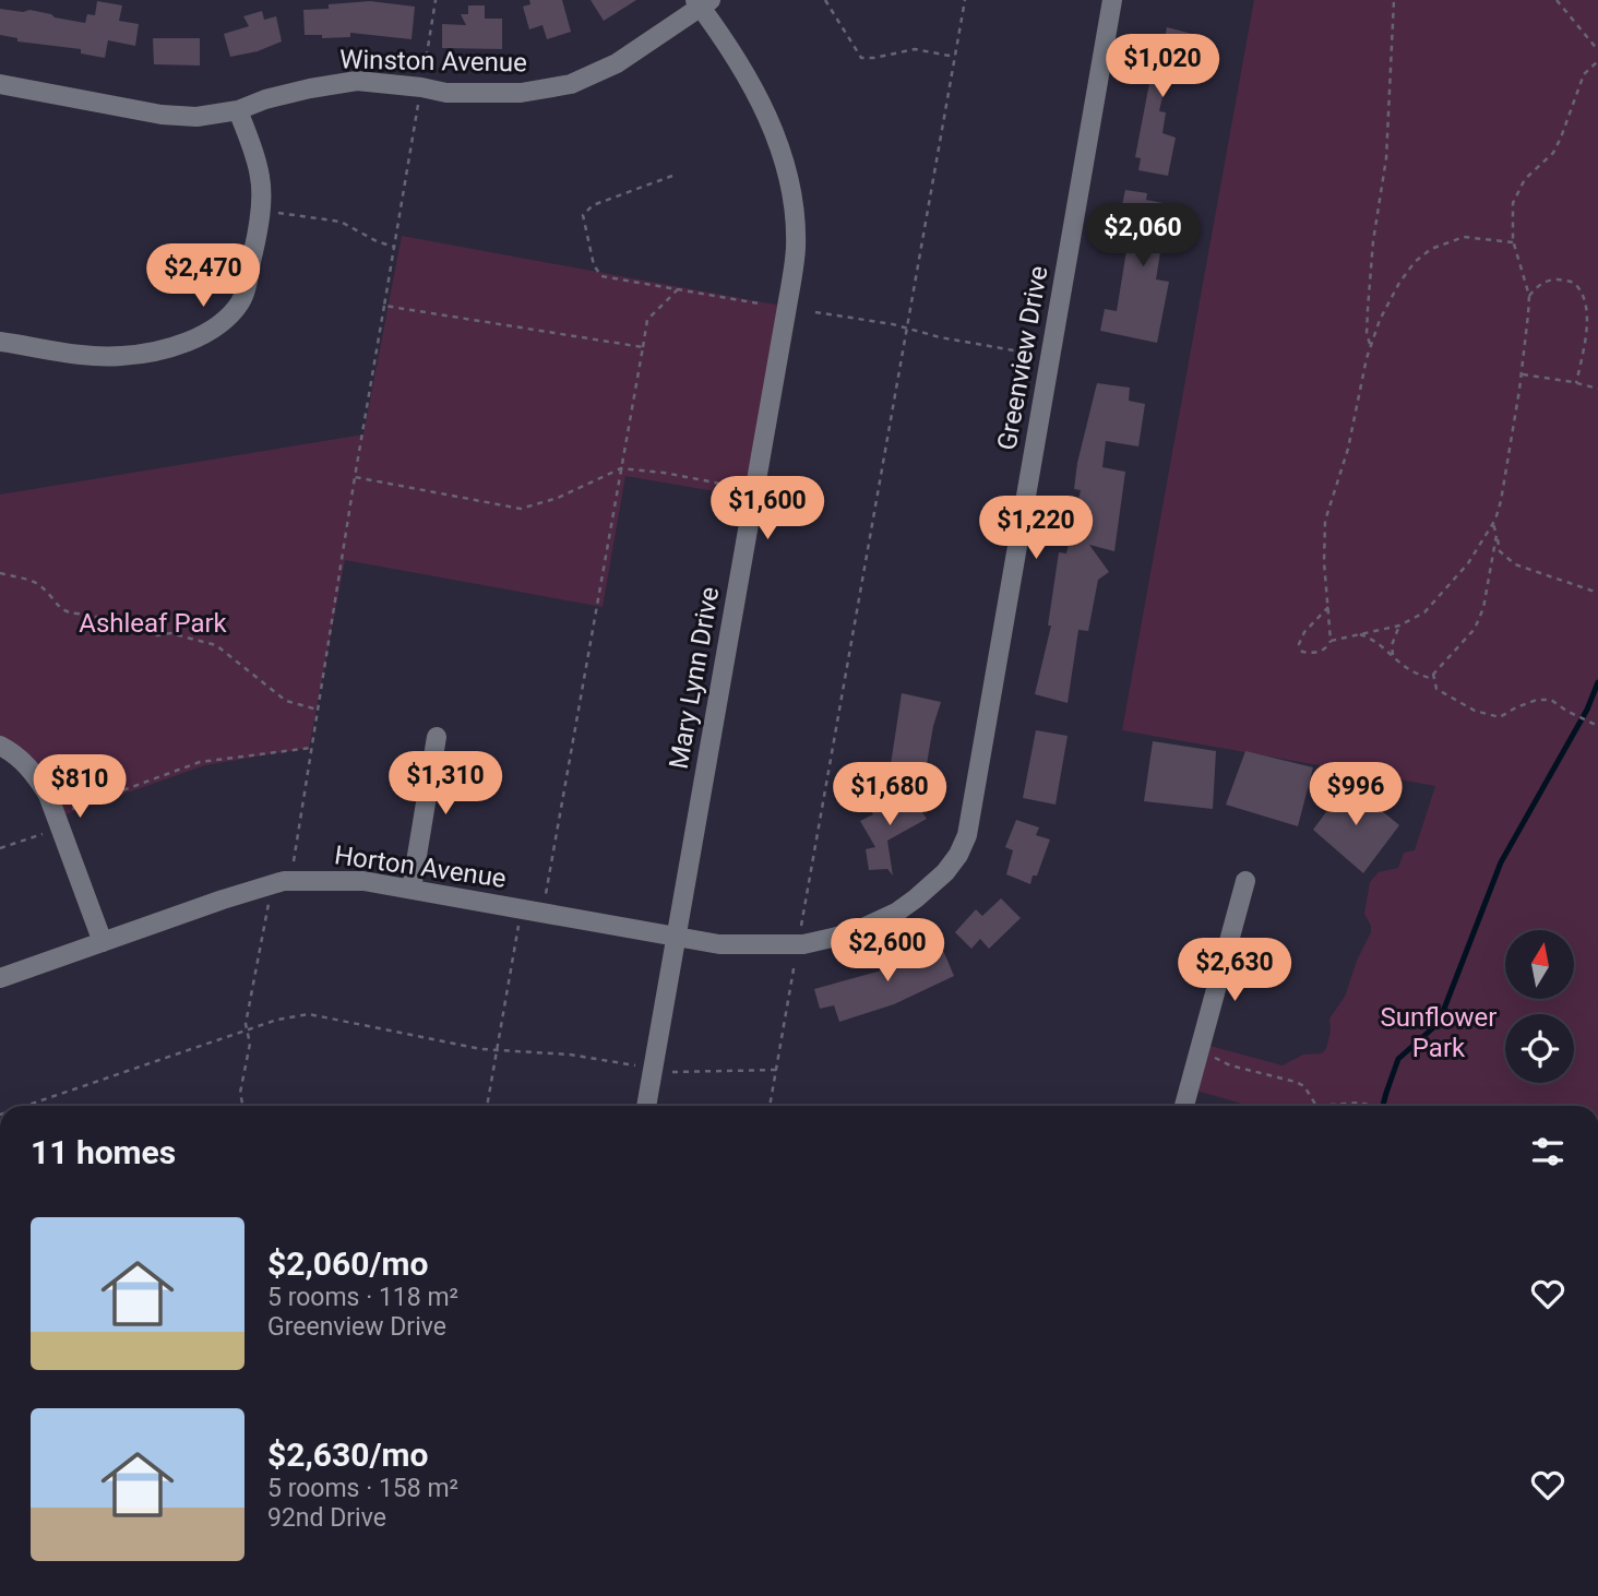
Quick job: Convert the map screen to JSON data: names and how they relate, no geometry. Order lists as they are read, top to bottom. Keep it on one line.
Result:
{"streets":{"street":["Winston Avenue","Greenview Drive","Mary Lynn Drive","Horton Avenue"]},"crossings":[["Winston Avenue","Mary Lynn Drive"],["Greenview Drive","Horton Avenue"],["Mary Lynn Drive","Horton Avenue"]],"parks":["Ashleaf Park","Sunflower Park"],"north":"top","page":{"price":["$1,020","$2,060","$2,470","$1,600","$1,220","$1,310","$810","$1,680","$996","$2,600","$2,630"],"heading":"11 homes","list":[{"name":"$2,060/mo","note":"5 rooms · 118 m² · Greenview Drive"},{"name":"$2,630/mo","note":"5 rooms · 158 m² · 92nd Drive"}]}}
